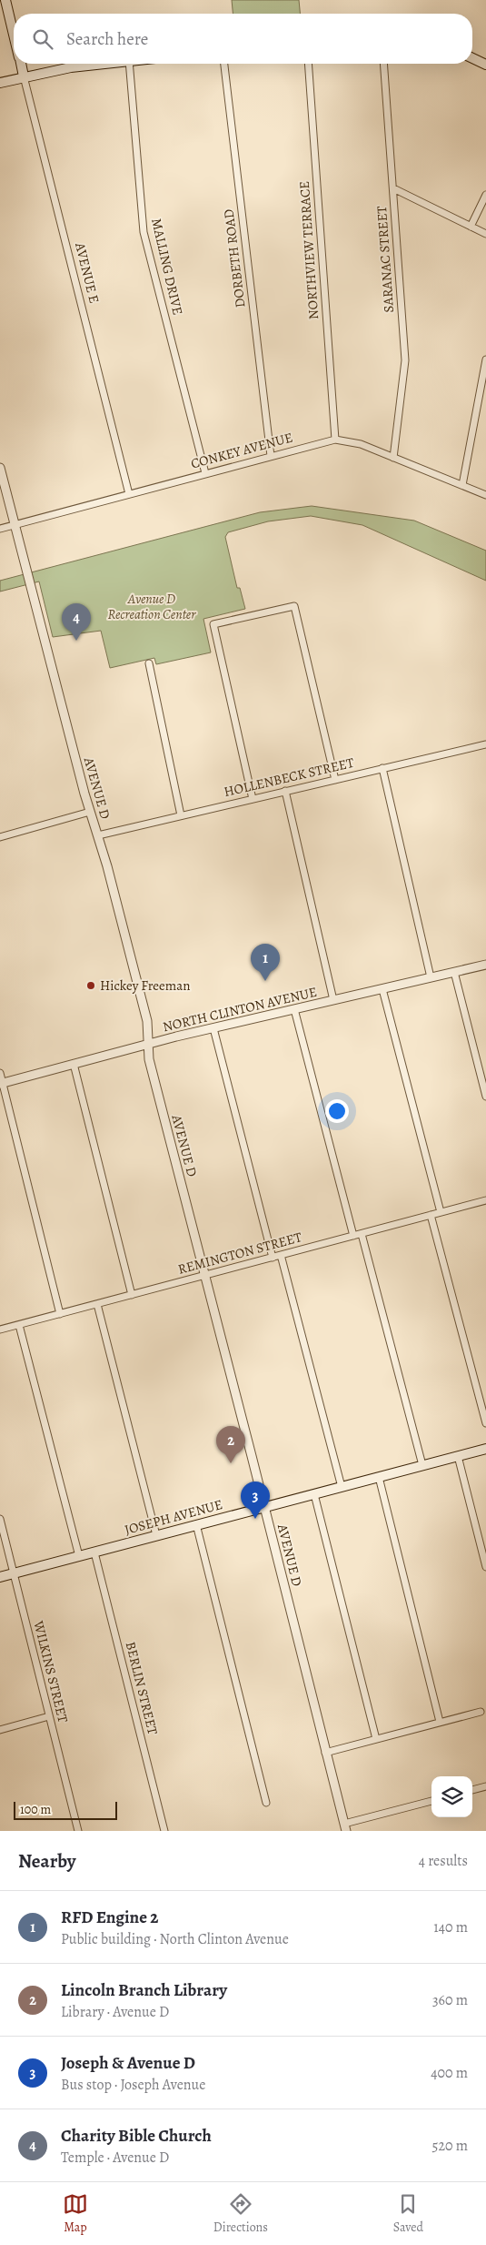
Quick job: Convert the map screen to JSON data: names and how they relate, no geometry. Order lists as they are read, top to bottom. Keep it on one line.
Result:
{"streets":{"main road":["AVENUE E","JOSEPH AVENUE"],"street":["NORTHVIEW TERRACE","DORBETH ROAD","SARANAC STREET","MALLING DRIVE","CONKEY AVENUE","HOLLENBECK STREET","AVENUE D","NORTH CLINTON AVENUE","REMINGTON STREET","WILKINS STREET","BERLIN STREET"]},"crossings":[["NORTHVIEW TERRACE","CONKEY AVENUE"],["DORBETH ROAD","CONKEY AVENUE"],["SARANAC STREET","CONKEY AVENUE"],["MALLING DRIVE","CONKEY AVENUE"],["AVENUE E","CONKEY AVENUE"],["CONKEY AVENUE","AVENUE D"],["HOLLENBECK STREET","AVENUE D"],["AVENUE D","NORTH CLINTON AVENUE"],["AVENUE D","REMINGTON STREET"],["AVENUE D","JOSEPH AVENUE"],["JOSEPH AVENUE","WILKINS STREET"],["JOSEPH AVENUE","BERLIN STREET"]],"parks":["Avenue D Recreation Center"],"places":["Hickey Freeman"],"scale_bar":"100 m","page":{"search":"Search here","pins":["4","1","2","3"],"scale":"100 m","heading":["Nearby","4 results"],"list":[{"mark":"1","name":"RFD Engine 2","note":"Public building · North Clinton Avenue","value":"140 m"},{"mark":"2","name":"Lincoln Branch Library","note":"Library · Avenue D","value":"360 m"},{"mark":"3","name":"Joseph & Avenue D","note":"Bus stop · Joseph Avenue","value":"400 m"},{"mark":"4","name":"Charity Bible Church","note":"Temple · Avenue D","value":"520 m"}],"nav":["Map","Directions","Saved"]}}
